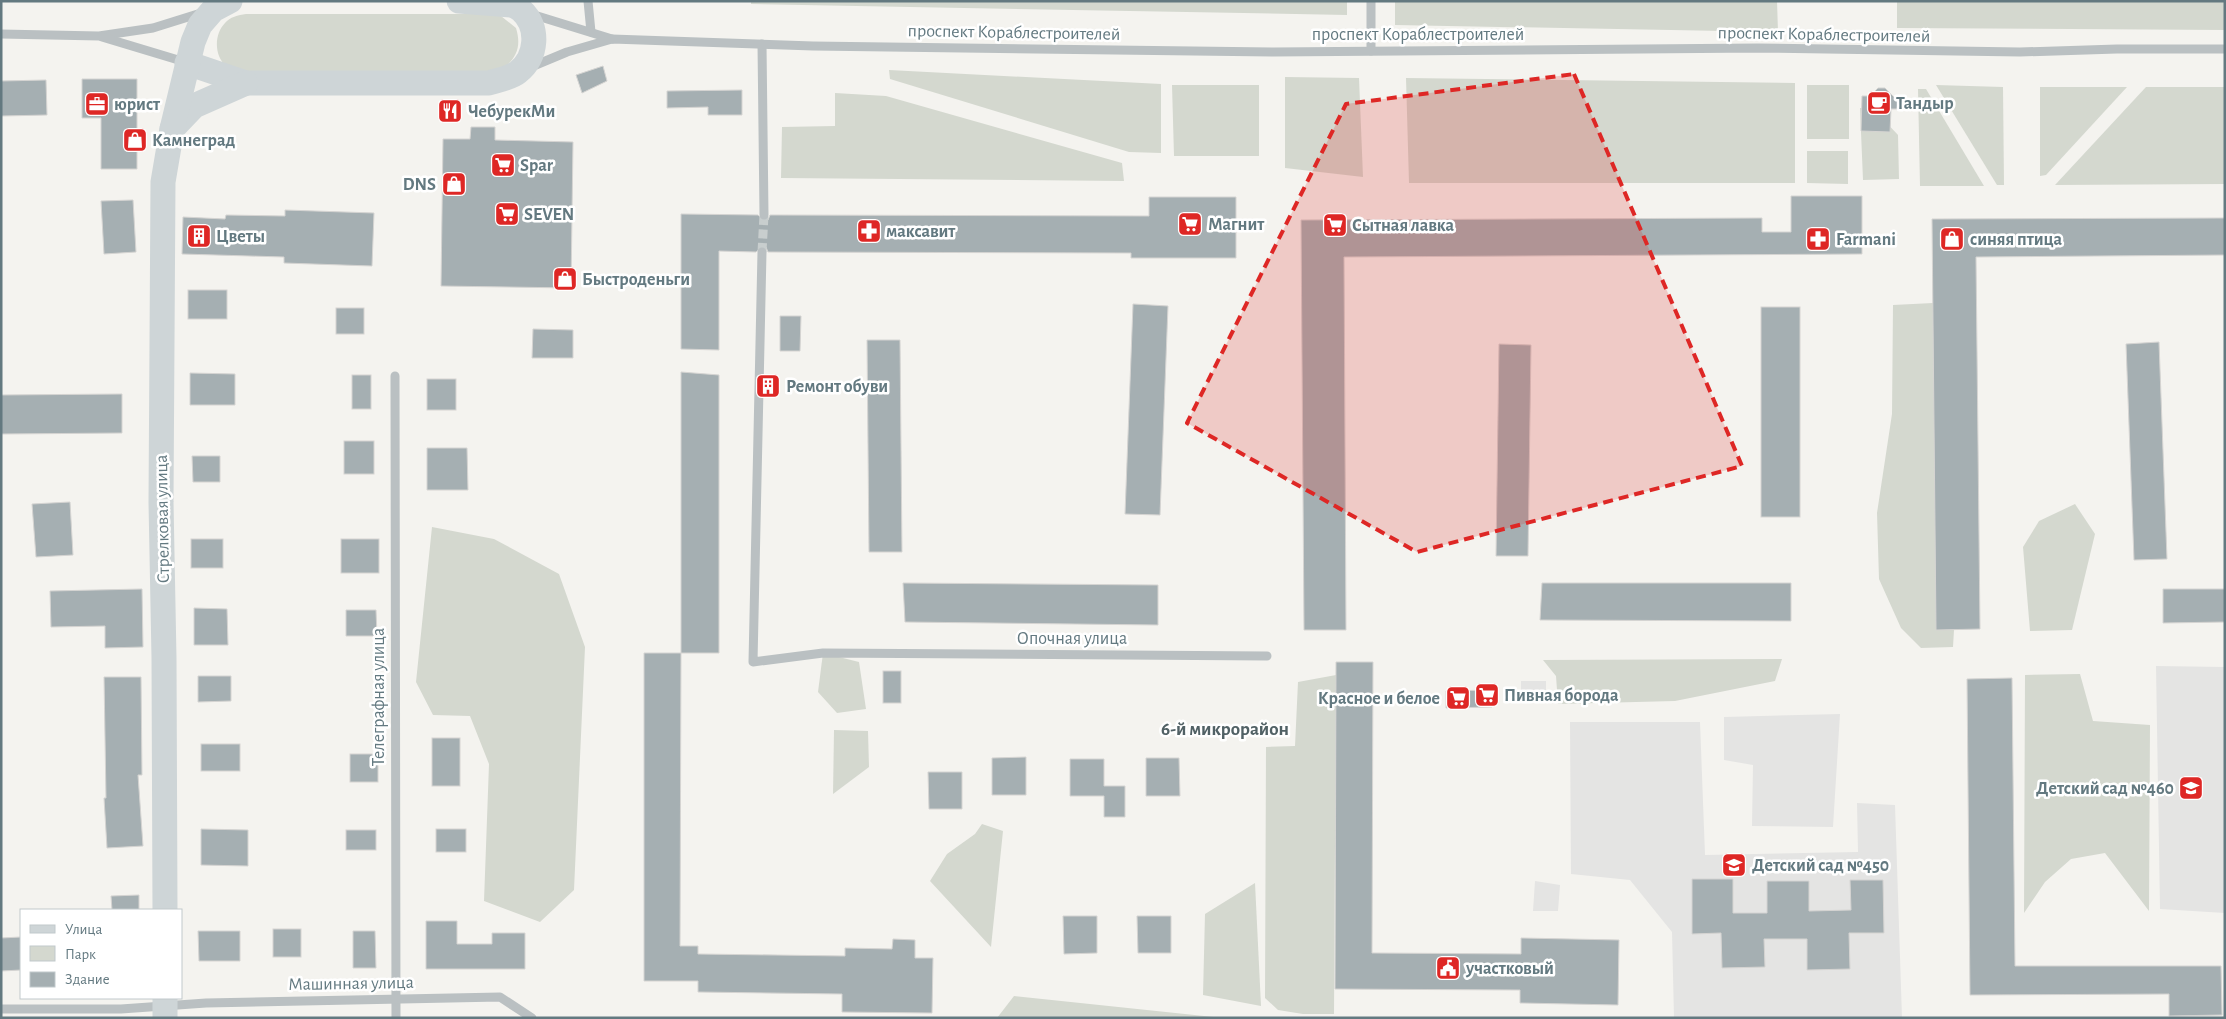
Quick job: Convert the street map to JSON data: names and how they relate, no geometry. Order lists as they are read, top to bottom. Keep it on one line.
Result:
{"streets":{"main road":["Стрелковая улица"],"street":["проспект Кораблестроителей","Опочная улица","Телеграфная улица","Машинная улица"]},"crossings":[["Телеграфная улица","Машинная улица"]],"districts":["6-й микрорайон"],"places":{"cafe":["Тандыр"],"office":["юрист"],"restaurant":["ЧебурекМи"],"shop":["Камнеград","DNS","синяя птица","Быстроденьги"],"supermarket":["Spar","SEVEN","Магнит","Сытная лавка","Пивная борода","Красное и белое"],"pharmacy":["максавит","Farmani"],"building":["Цветы","Ремонт обуви"],"school or university":["Детский сад №460","Детский сад №450"],"public building":["участковый"]},"legend":["Улица","Парк","Здание"]}
